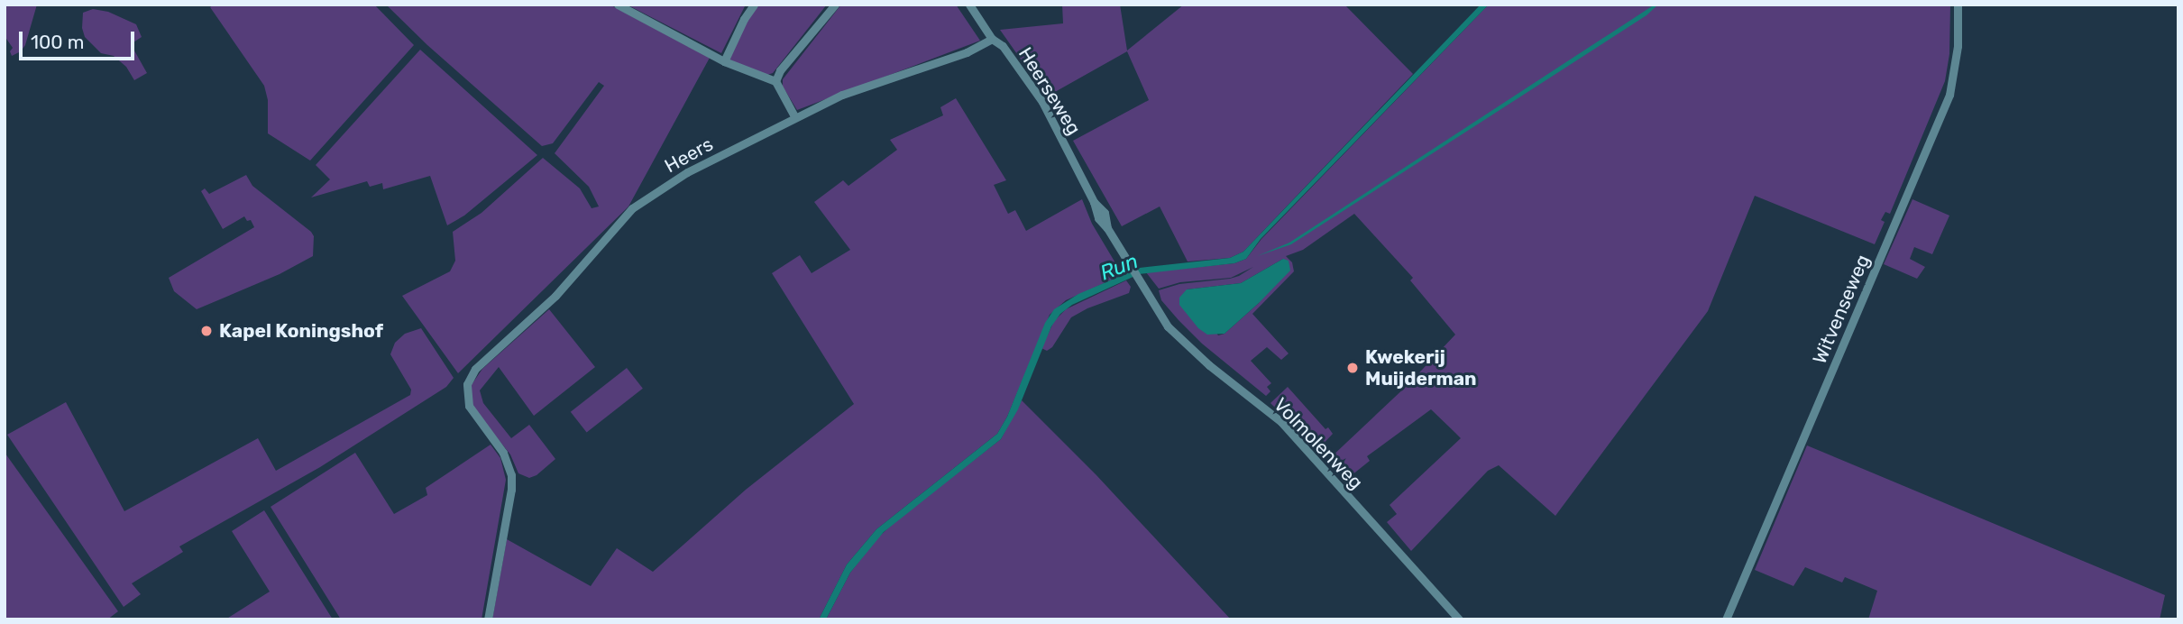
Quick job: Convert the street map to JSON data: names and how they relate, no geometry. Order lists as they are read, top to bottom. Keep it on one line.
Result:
{"streets":{"street":["Heerseweg","Heers","Witvenseweg","Volmolenweg"]},"crossings":[["Heerseweg","Heers"],["Heerseweg","Volmolenweg"]],"water":["Run"],"places":["Kapel Koningshof","Kwekerij Muijderman"],"scale_bar":"100 m"}
